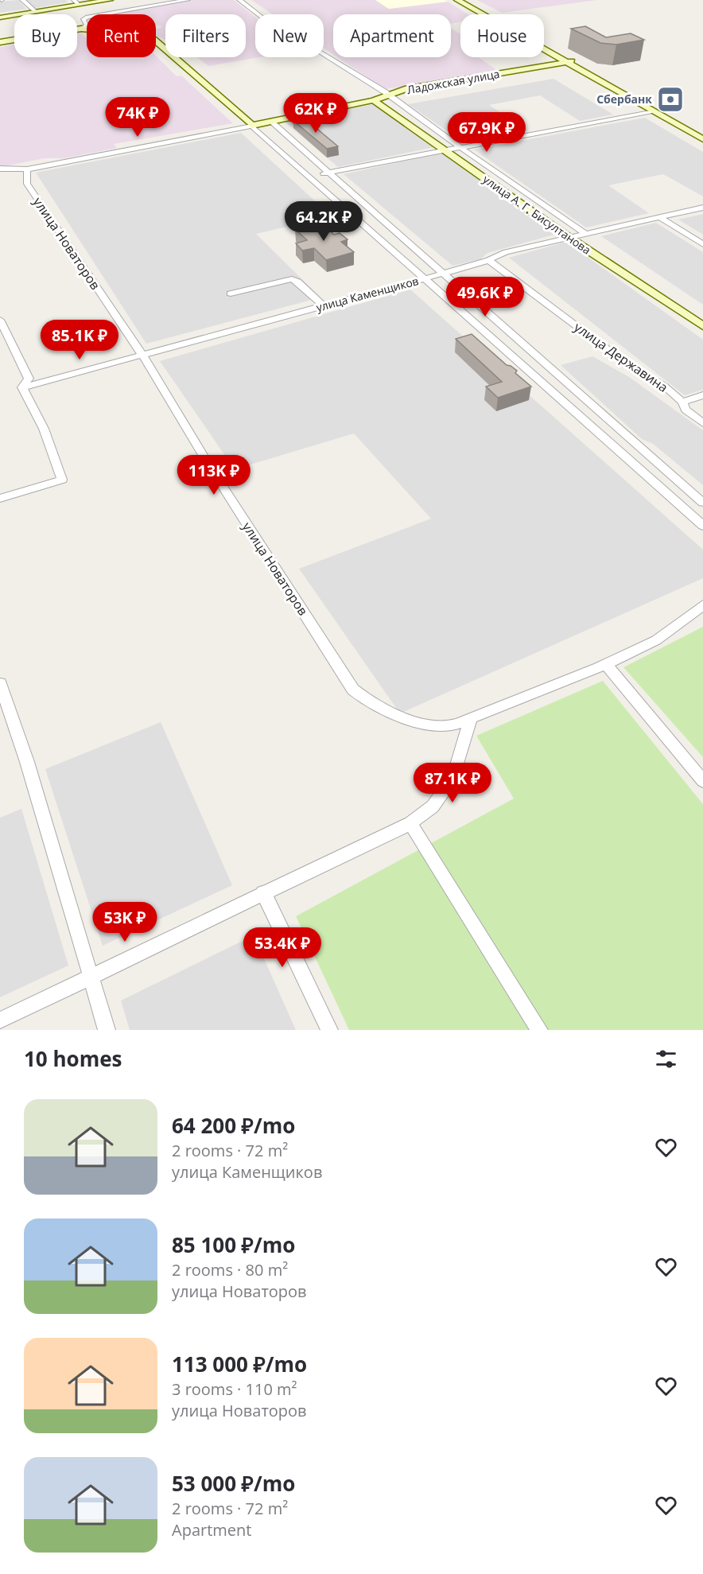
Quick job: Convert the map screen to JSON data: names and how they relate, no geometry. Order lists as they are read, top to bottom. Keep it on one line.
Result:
{"streets":{"street":["Ладожская улица","улица А. Г. Бисултанова","улица Новаторов","улица Каменщиков","улица Державина"]},"crossings":[["Ладожская улица","улица А. Г. Бисултанова"],["улица А. Г. Бисултанова","улица Каменщиков"],["улица Новаторов","улица Каменщиков"],["улица Каменщиков","улица Державина"]],"places":{"bank":["Сбербанк"]},"page":{"chip":["Buy","Rent","Filters","New","Apartment","House"],"price":["62K ₽","74K ₽","67.9K ₽","64.2K ₽","49.6K ₽","85.1K ₽","113K ₽","87.1K ₽","53K ₽","53.4K ₽"],"heading":"10 homes","list":[{"name":"64 200 ₽/mo","note":"2 rooms · 72 m² · улица Каменщиков"},{"name":"85 100 ₽/mo","note":"2 rooms · 80 m² · улица Новаторов"},{"name":"113 000 ₽/mo","note":"3 rooms · 110 m² · улица Новаторов"},{"name":"53 000 ₽/mo","note":"2 rooms · 72 m² · Apartment"}]}}
